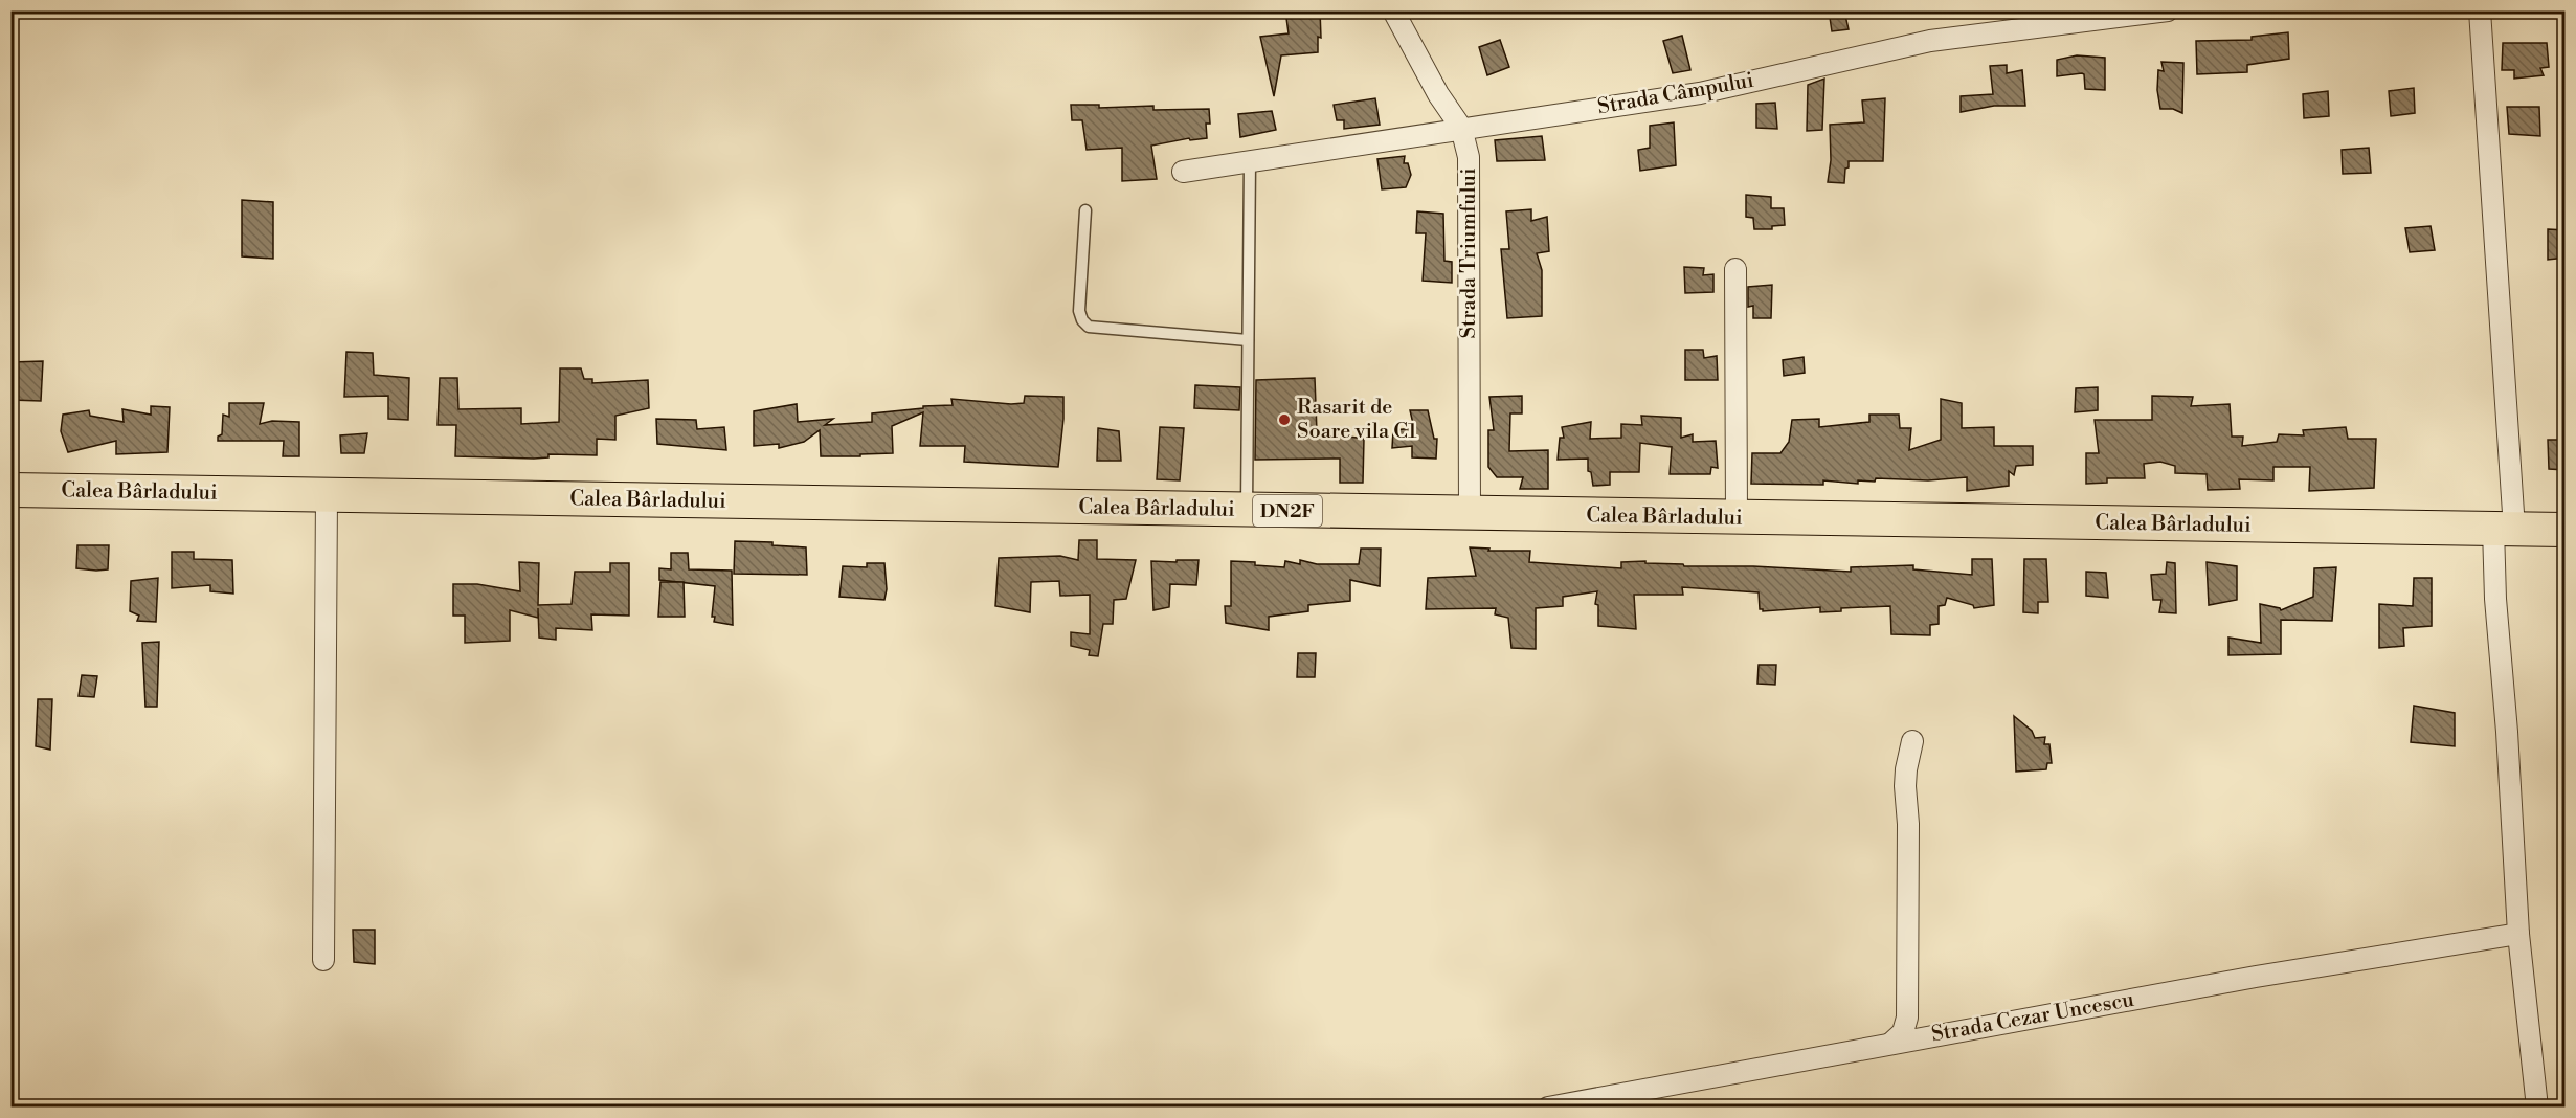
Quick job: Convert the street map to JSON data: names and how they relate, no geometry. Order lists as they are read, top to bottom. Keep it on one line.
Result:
{"streets":{"main road":["Calea Bârladului","DN2F"],"street":["Strada Câmpului","Strada Triumfului","Strada Cezar Uncescu"]},"crossings":[["Strada Câmpului","Strada Triumfului"],["Strada Triumfului","Calea Bârladului"]],"places":["Rasarit de Soare vila C1"]}
